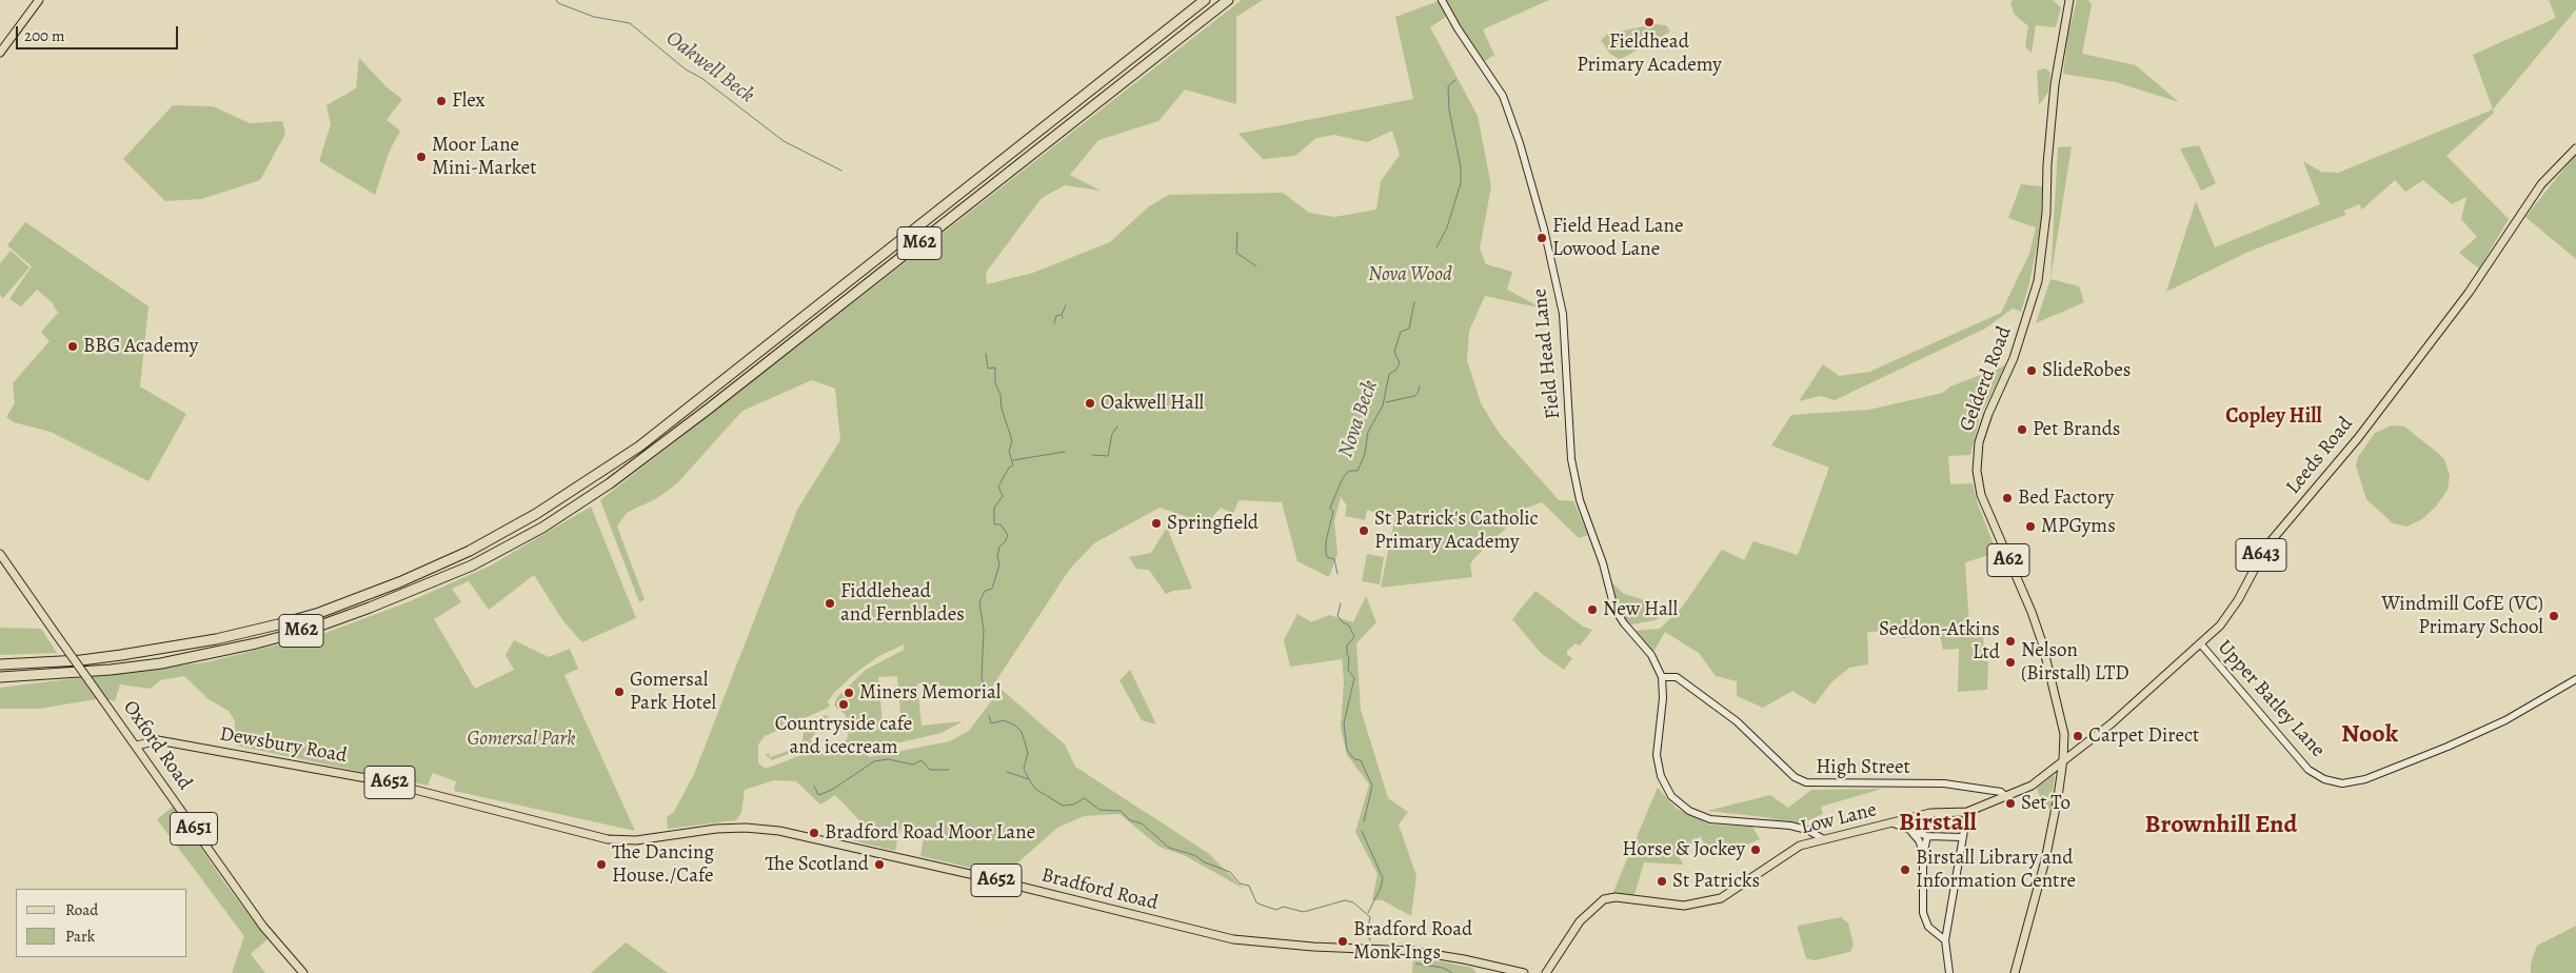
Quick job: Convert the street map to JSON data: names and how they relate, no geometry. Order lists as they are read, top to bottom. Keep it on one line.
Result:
{"streets":{"highway":["M62"],"main road":["Gelderd Road","Leeds Road","A643","A62","Oxford Road","Dewsbury Road","A652","Low Lane","A651","Bradford Road"],"street":["Field Head Lane","Upper Batley Lane","High Street"]},"crossings":[["Field Head Lane","High Street"],["Gelderd Road","Leeds Road"],["Gelderd Road","A643"],["Gelderd Road","A62"],["Leeds Road","A643"],["Leeds Road","A62"],["Leeds Road","Upper Batley Lane"],["A643","A62"],["A643","High Street"],["A643","Low Lane"],["Oxford Road","Dewsbury Road"],["Dewsbury Road","Bradford Road"]],"districts":["Copley Hill","Nook","Birstall","Brownhill End"],"water":["Oakwell Beck","Nova Beck"],"parks":["Nova Wood","Gomersal Park"],"places":["Fieldhead Primary Academy","Flex","Moor Lane Mini-Market","Field Head Lane Lowood Lane","BBG Academy","SlideRobes","Oakwell Hall","Pet Brands","Bed Factory","Springfield","MPGyms","St Patrick's Catholic Primary Academy","Fiddlehead and Fernblades","New Hall","Windmill CofE (VC) Primary School","Seddon-Atkins Ltd","Nelson (Birstall) LTD","Gomersal Park Hotel","Miners Memorial","Countryside cafe and icecream","Carpet Direct","Set To","Bradford Road Moor Lane","Horse & Jockey","The Dancing House./Cafe","The Scotland","Birstall Library and Information Centre","St Patricks","Bradford Road Monk Ings"],"legend":["Road","Park"],"scale_bar":"200 m"}
